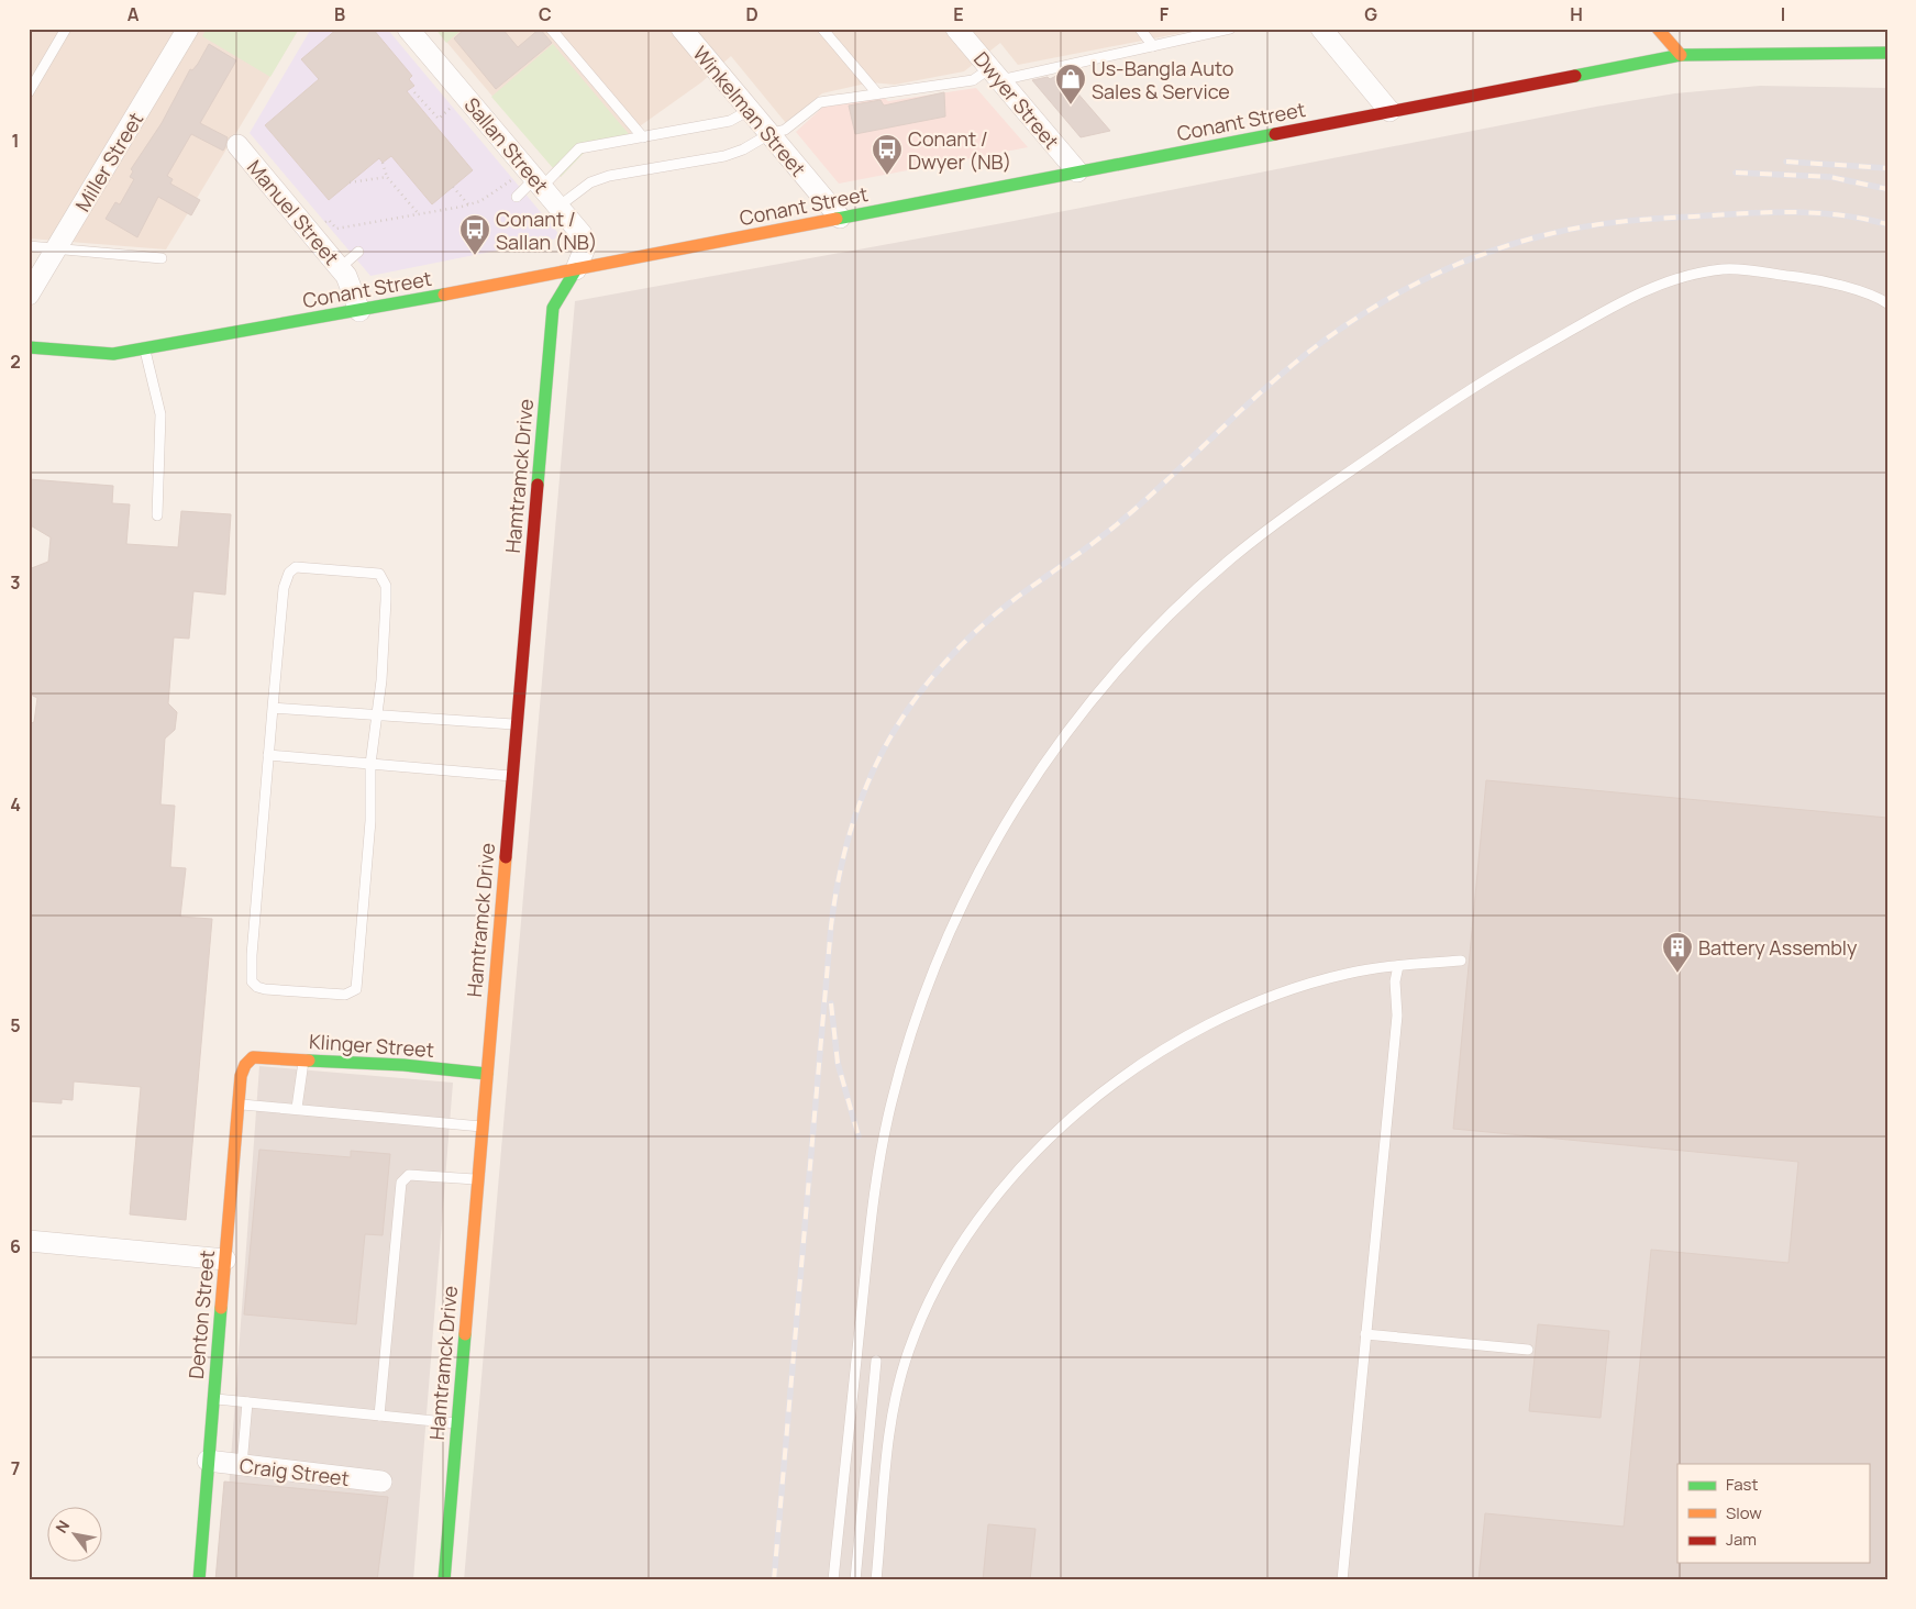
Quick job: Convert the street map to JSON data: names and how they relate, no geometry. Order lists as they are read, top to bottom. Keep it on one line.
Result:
{"streets":{"street":["Dwyer Street","Winkelman Street","Conant Street","Sallan Street","Miller Street","Manuel Street","Hamtramck Drive","Klinger Street","Denton Street","Craig Street"]},"crossings":[["Dwyer Street","Conant Street"],["Winkelman Street","Conant Street"],["Conant Street","Sallan Street"],["Conant Street","Manuel Street"],["Conant Street","Hamtramck Drive"],["Sallan Street","Hamtramck Drive"],["Hamtramck Drive","Klinger Street"],["Klinger Street","Denton Street"],["Denton Street","Craig Street"]],"places":{"shop":["Us-Bangla Auto Sales & Service"],"bus stop":["Conant / Dwyer (NB)","Conant / Sallan (NB)"],"building":["Battery Assembly"]},"legend":["Fast","Slow","Jam"],"north":"top left","grid":{"columns":["A","B","C","D","E","F","G","H","I"],"rows":["1","2","3","4","5","6","7"]}}
